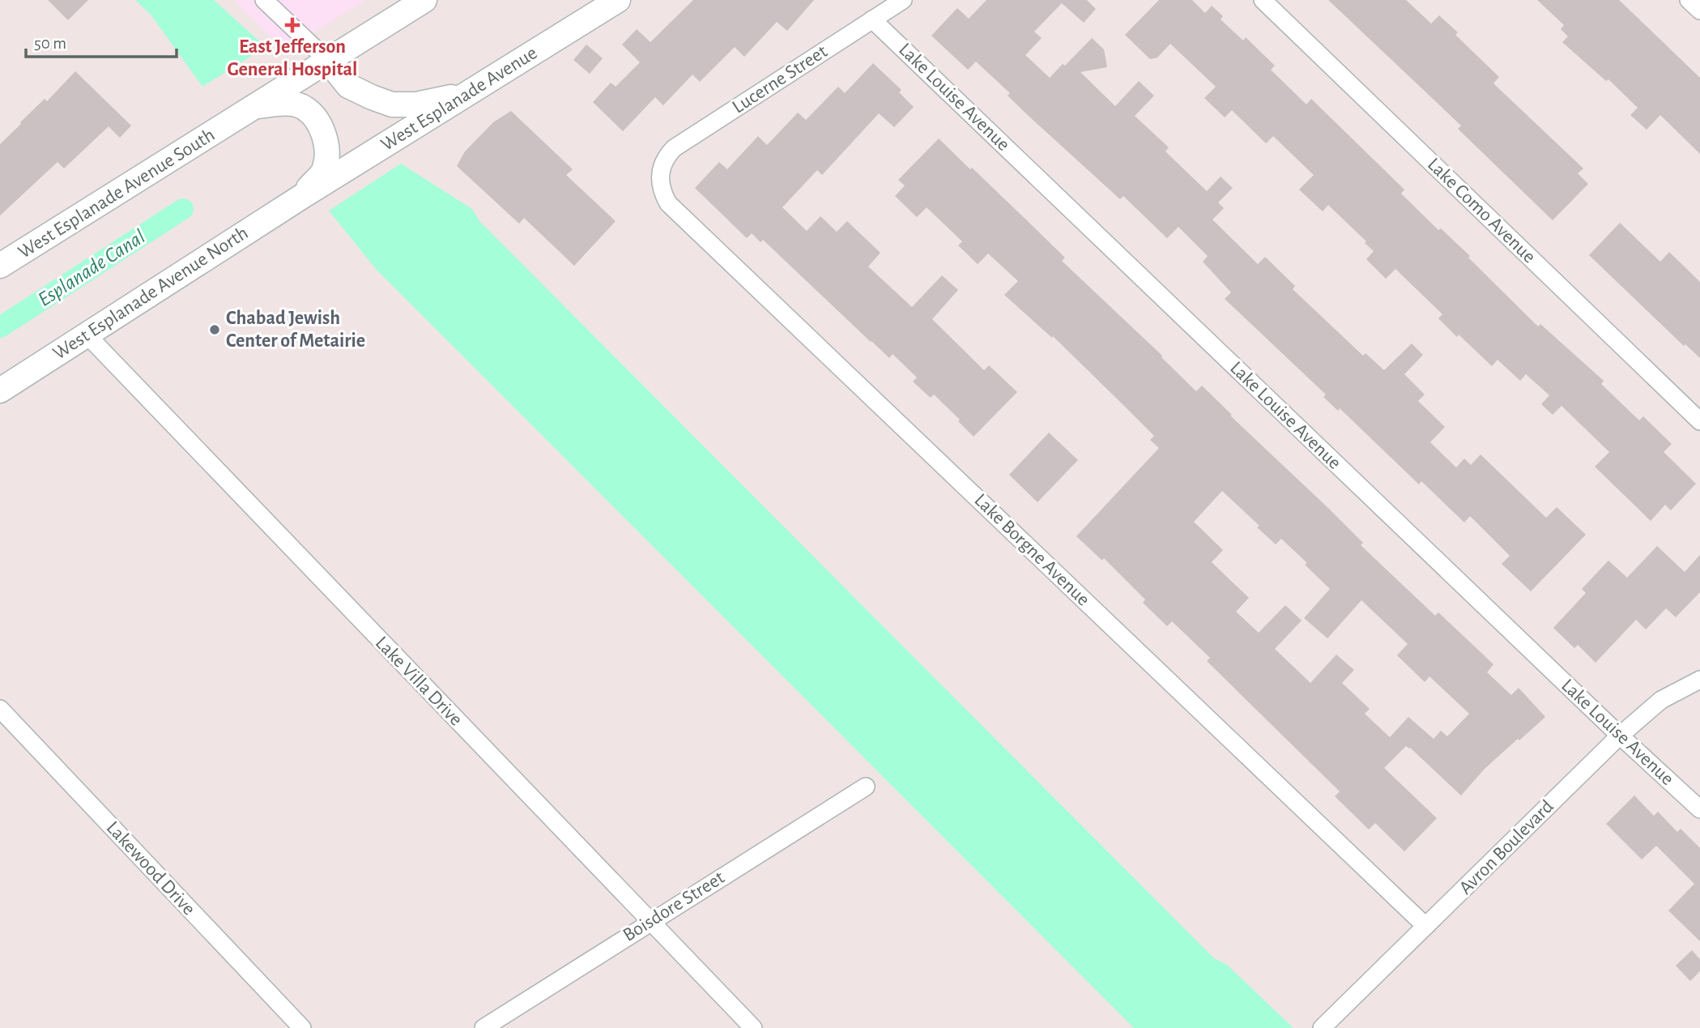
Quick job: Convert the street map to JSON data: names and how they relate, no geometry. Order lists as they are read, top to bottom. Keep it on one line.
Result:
{"streets":{"main road":["West Esplanade Avenue","West Esplanade Avenue South","West Esplanade Avenue North"],"street":["Lucerne Street","Lake Louise Avenue","Lake Como Avenue","Lake Borgne Avenue","Lake Villa Drive","Avron Boulevard","Lakewood Drive","Boisdore Street"]},"crossings":[["Lucerne Street","Lake Louise Avenue"],["Lucerne Street","Lake Borgne Avenue"],["Lake Louise Avenue","Avron Boulevard"],["West Esplanade Avenue","West Esplanade Avenue North"],["West Esplanade Avenue North","Lake Villa Drive"],["Lake Borgne Avenue","Avron Boulevard"],["Lake Villa Drive","Boisdore Street"]],"water":["Esplanade Canal"],"places":{"health":["East Jefferson General Hospital"],"other":["Chabad Jewish Center of Metairie"]},"scale_bar":"50 m"}
